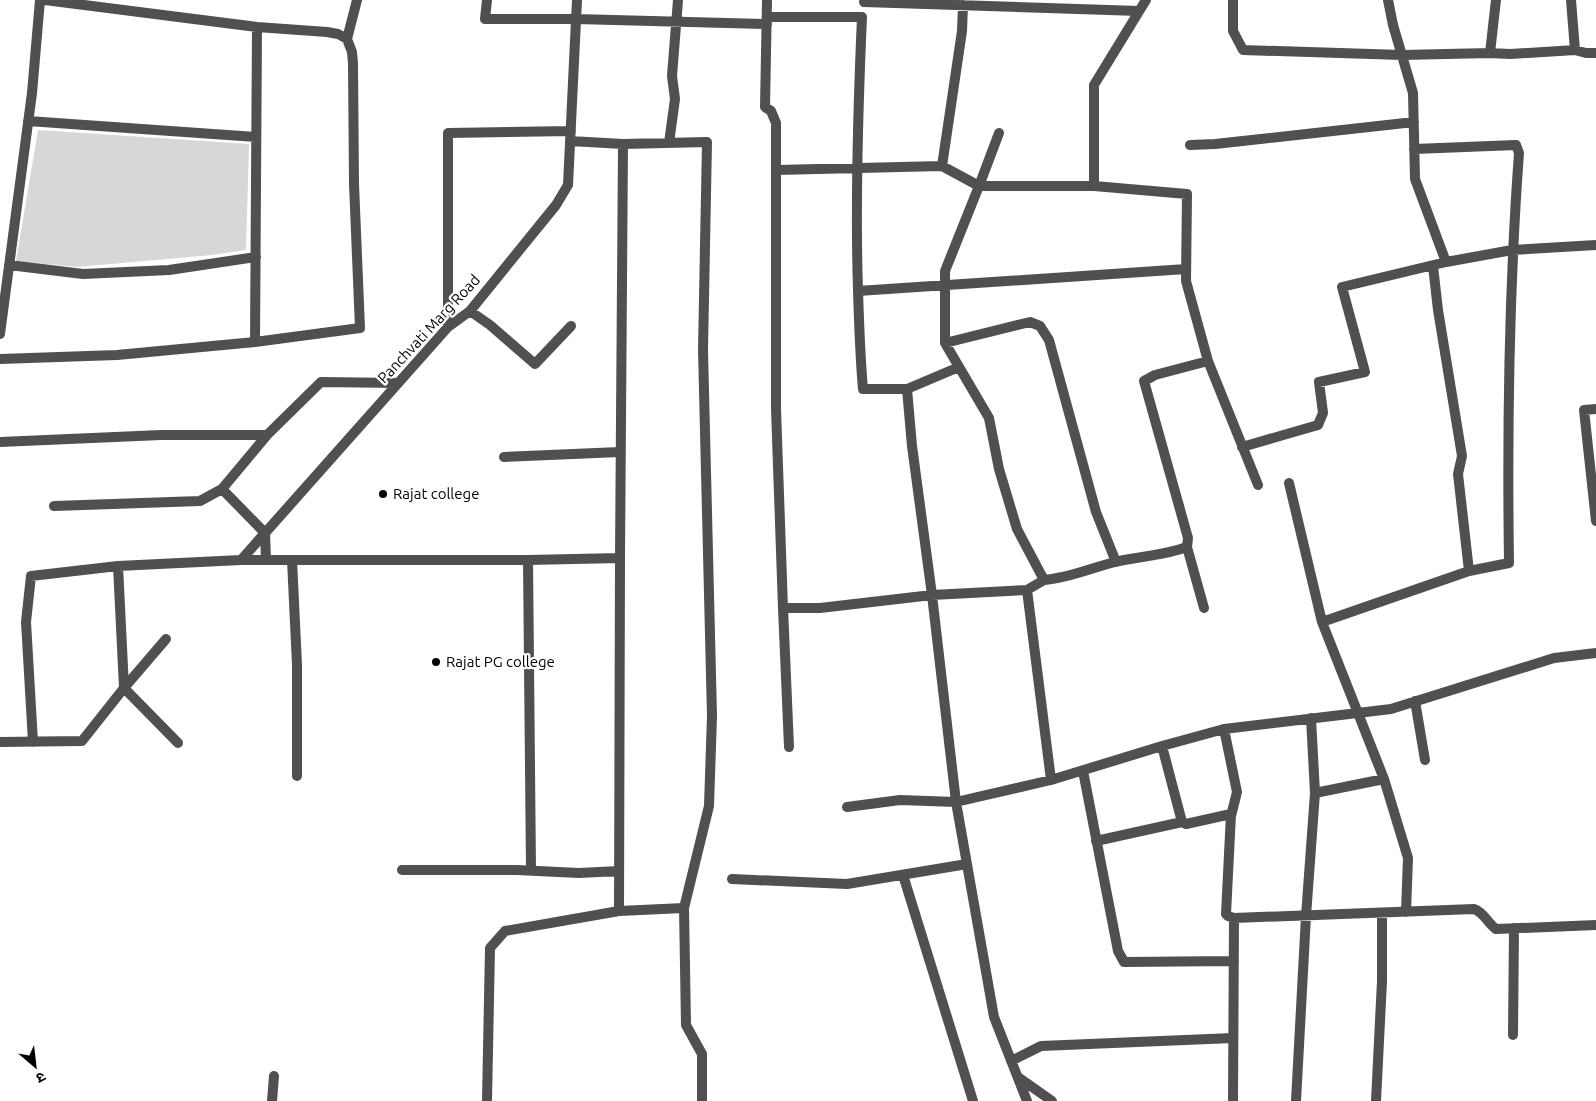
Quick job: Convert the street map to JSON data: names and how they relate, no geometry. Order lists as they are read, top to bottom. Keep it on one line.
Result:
{"streets":{"street":["Panchvati Marg Road"]},"places":["Rajat college","Rajat PG college"],"north":"bottom right"}
